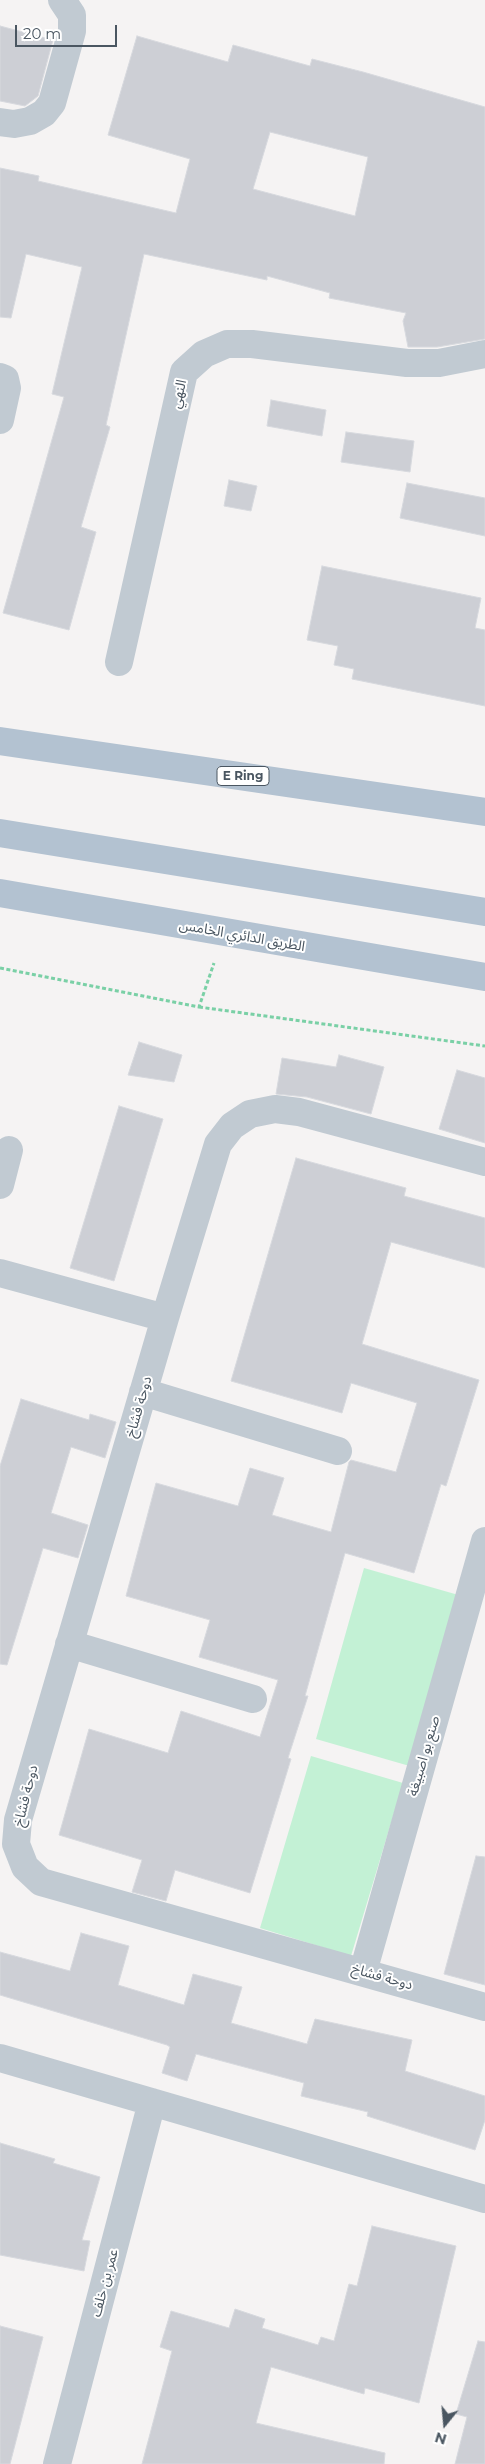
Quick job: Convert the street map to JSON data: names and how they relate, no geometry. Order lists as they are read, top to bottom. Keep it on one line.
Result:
{"streets":{"main road":["E Ring","الطريق الدائري الخامس"],"street":["النهي","دوحة فشاخ","صنع بو اصبيغة","عمر بن خلف"]},"crossings":[["دوحة فشاخ","صنع بو اصبيغة"]],"scale_bar":"20 m","north":"bottom"}
